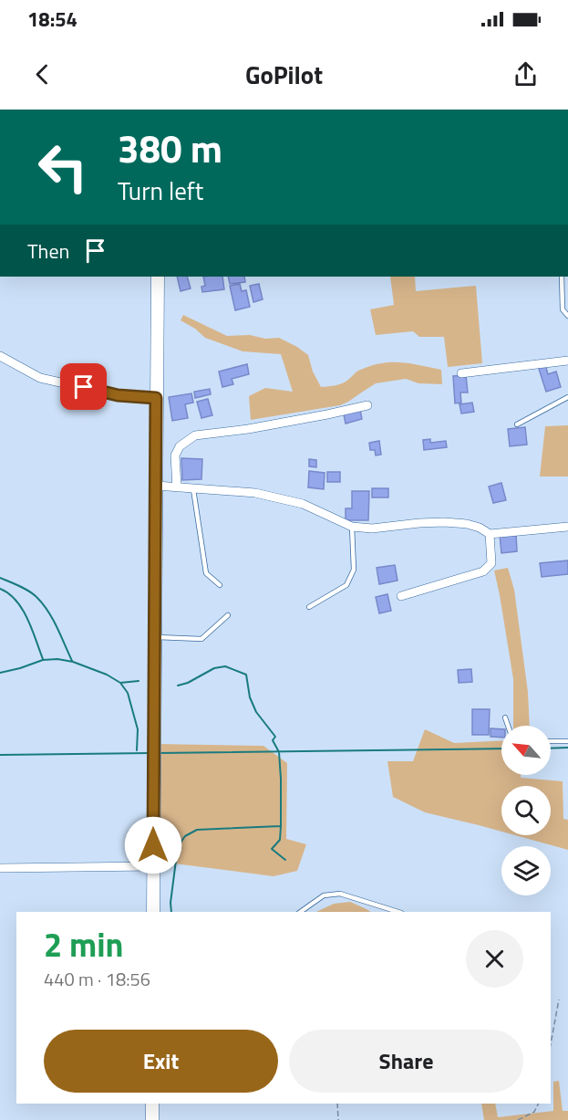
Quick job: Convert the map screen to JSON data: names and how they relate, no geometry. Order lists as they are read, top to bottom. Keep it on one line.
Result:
{"north":"top left","page":{"status":"18:54","header":"GoPilot","turn":["380 m","Turn left"],"then":"Then","heading":["2 min","440 m · 18:56"],"buttons":["Exit","Share"]}}
